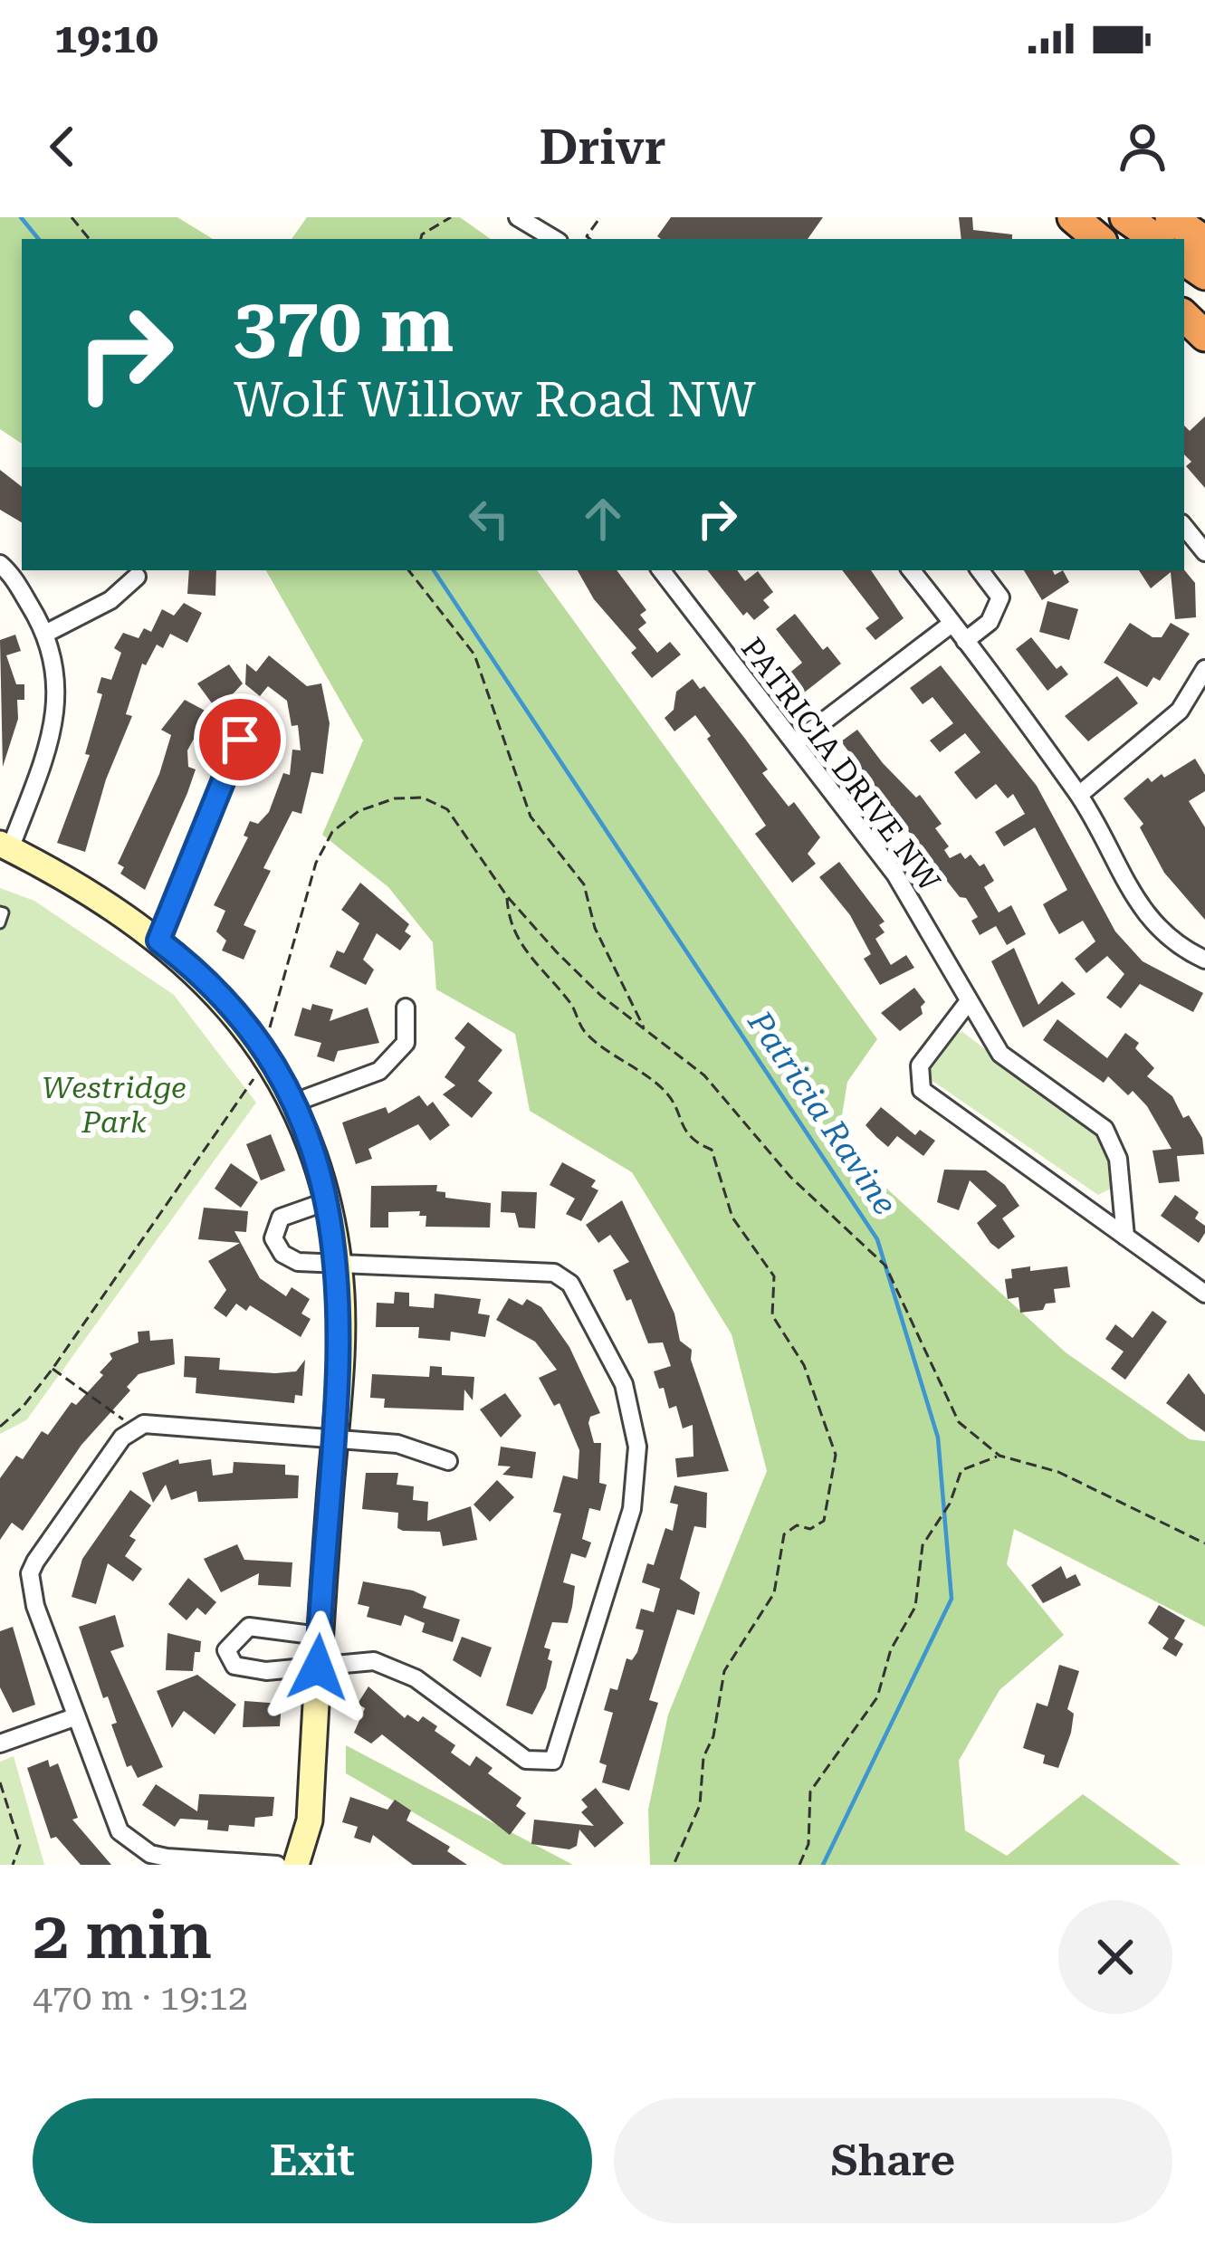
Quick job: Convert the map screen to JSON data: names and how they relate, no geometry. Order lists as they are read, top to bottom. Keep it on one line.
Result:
{"streets":{"street":["PATRICIA DRIVE NW"]},"water":["Patricia Ravine"],"parks":["Westridge Park"],"page":{"status":"19:10","header":"Drivr","turn":["370 m","Wolf Willow Road NW"],"heading":["2 min","470 m · 19:12"],"buttons":["Exit","Share"]}}
